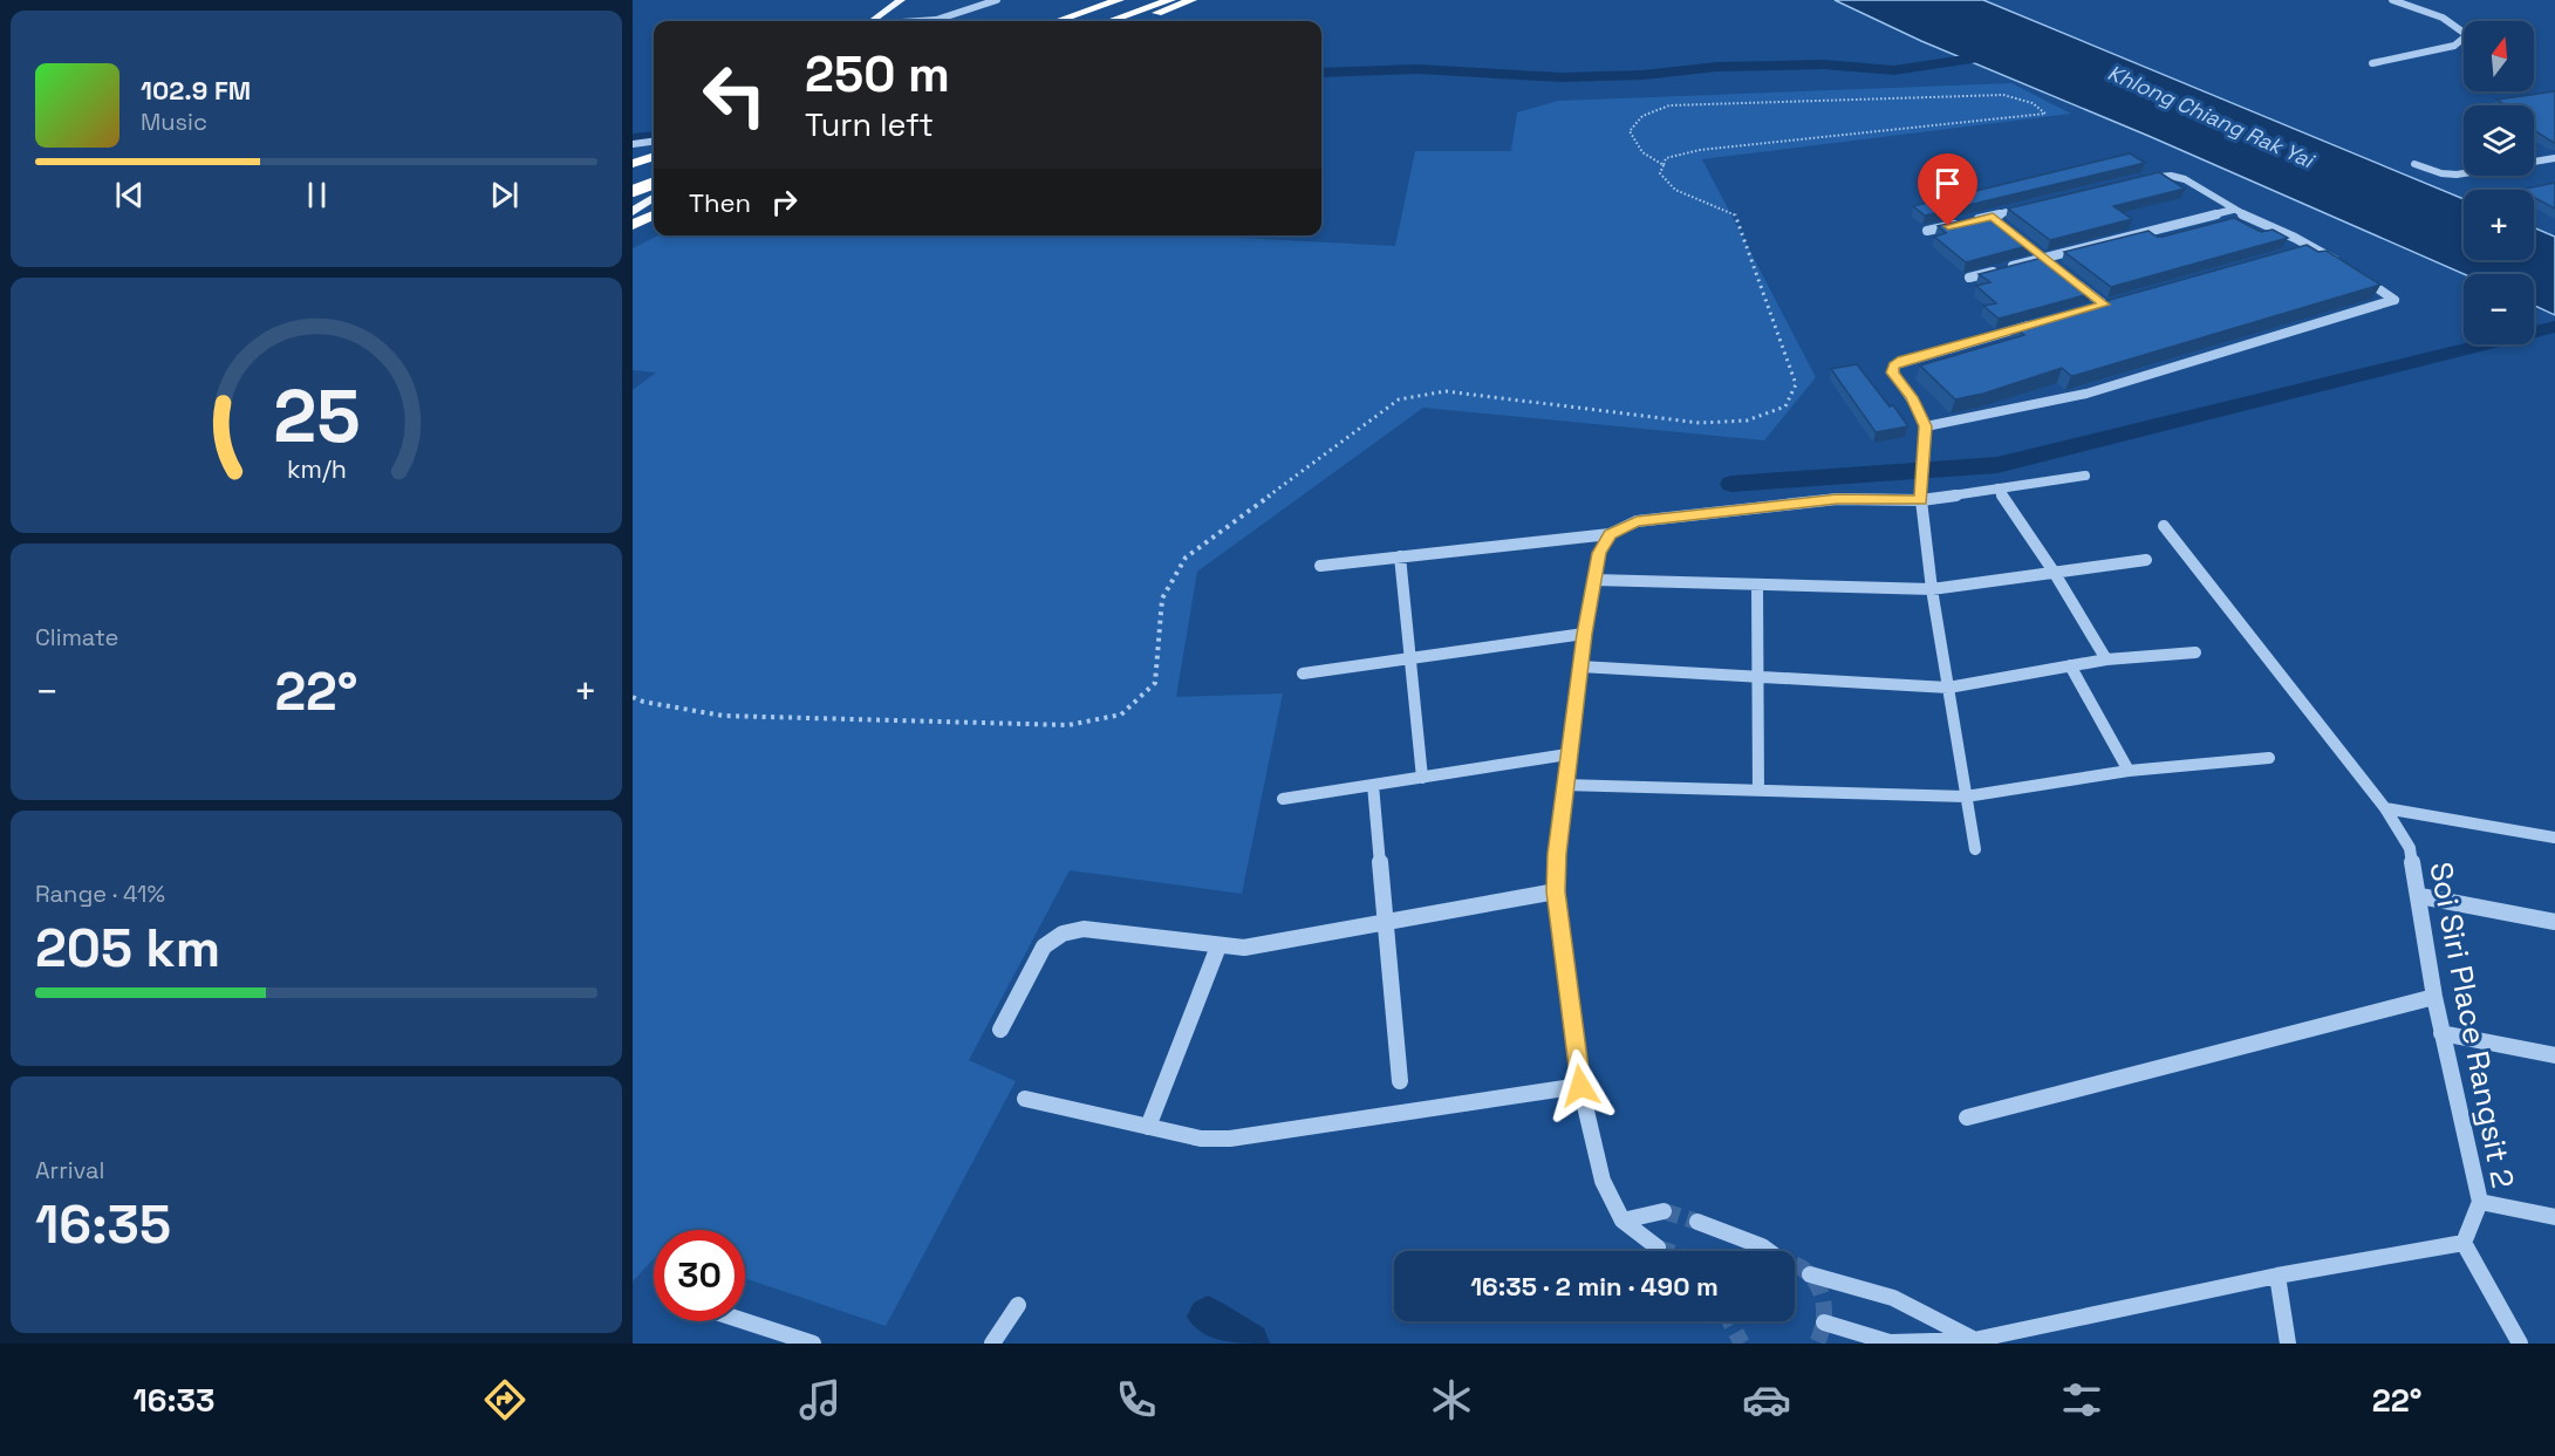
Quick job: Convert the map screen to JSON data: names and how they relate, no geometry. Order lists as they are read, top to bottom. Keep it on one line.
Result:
{"streets":{"street":["Soi Siri Place Rangsit 2"]},"water":["Khlong Chiang Rak Yai"],"north":"top","page":{"map_buttons":["+","−"],"turn":["250 m","Turn left"],"song":["102.9 FM","Music"],"then":"Then","tile":["Climate",["Range · 41%","205 km"],["Arrival","16:35"]],"heat":["−","22°","+"],"limit":"30","trip":"16:35 · 2 min · 490 m","tabs":["16:33","22°"],"gauge":["25","km/h"]}}
